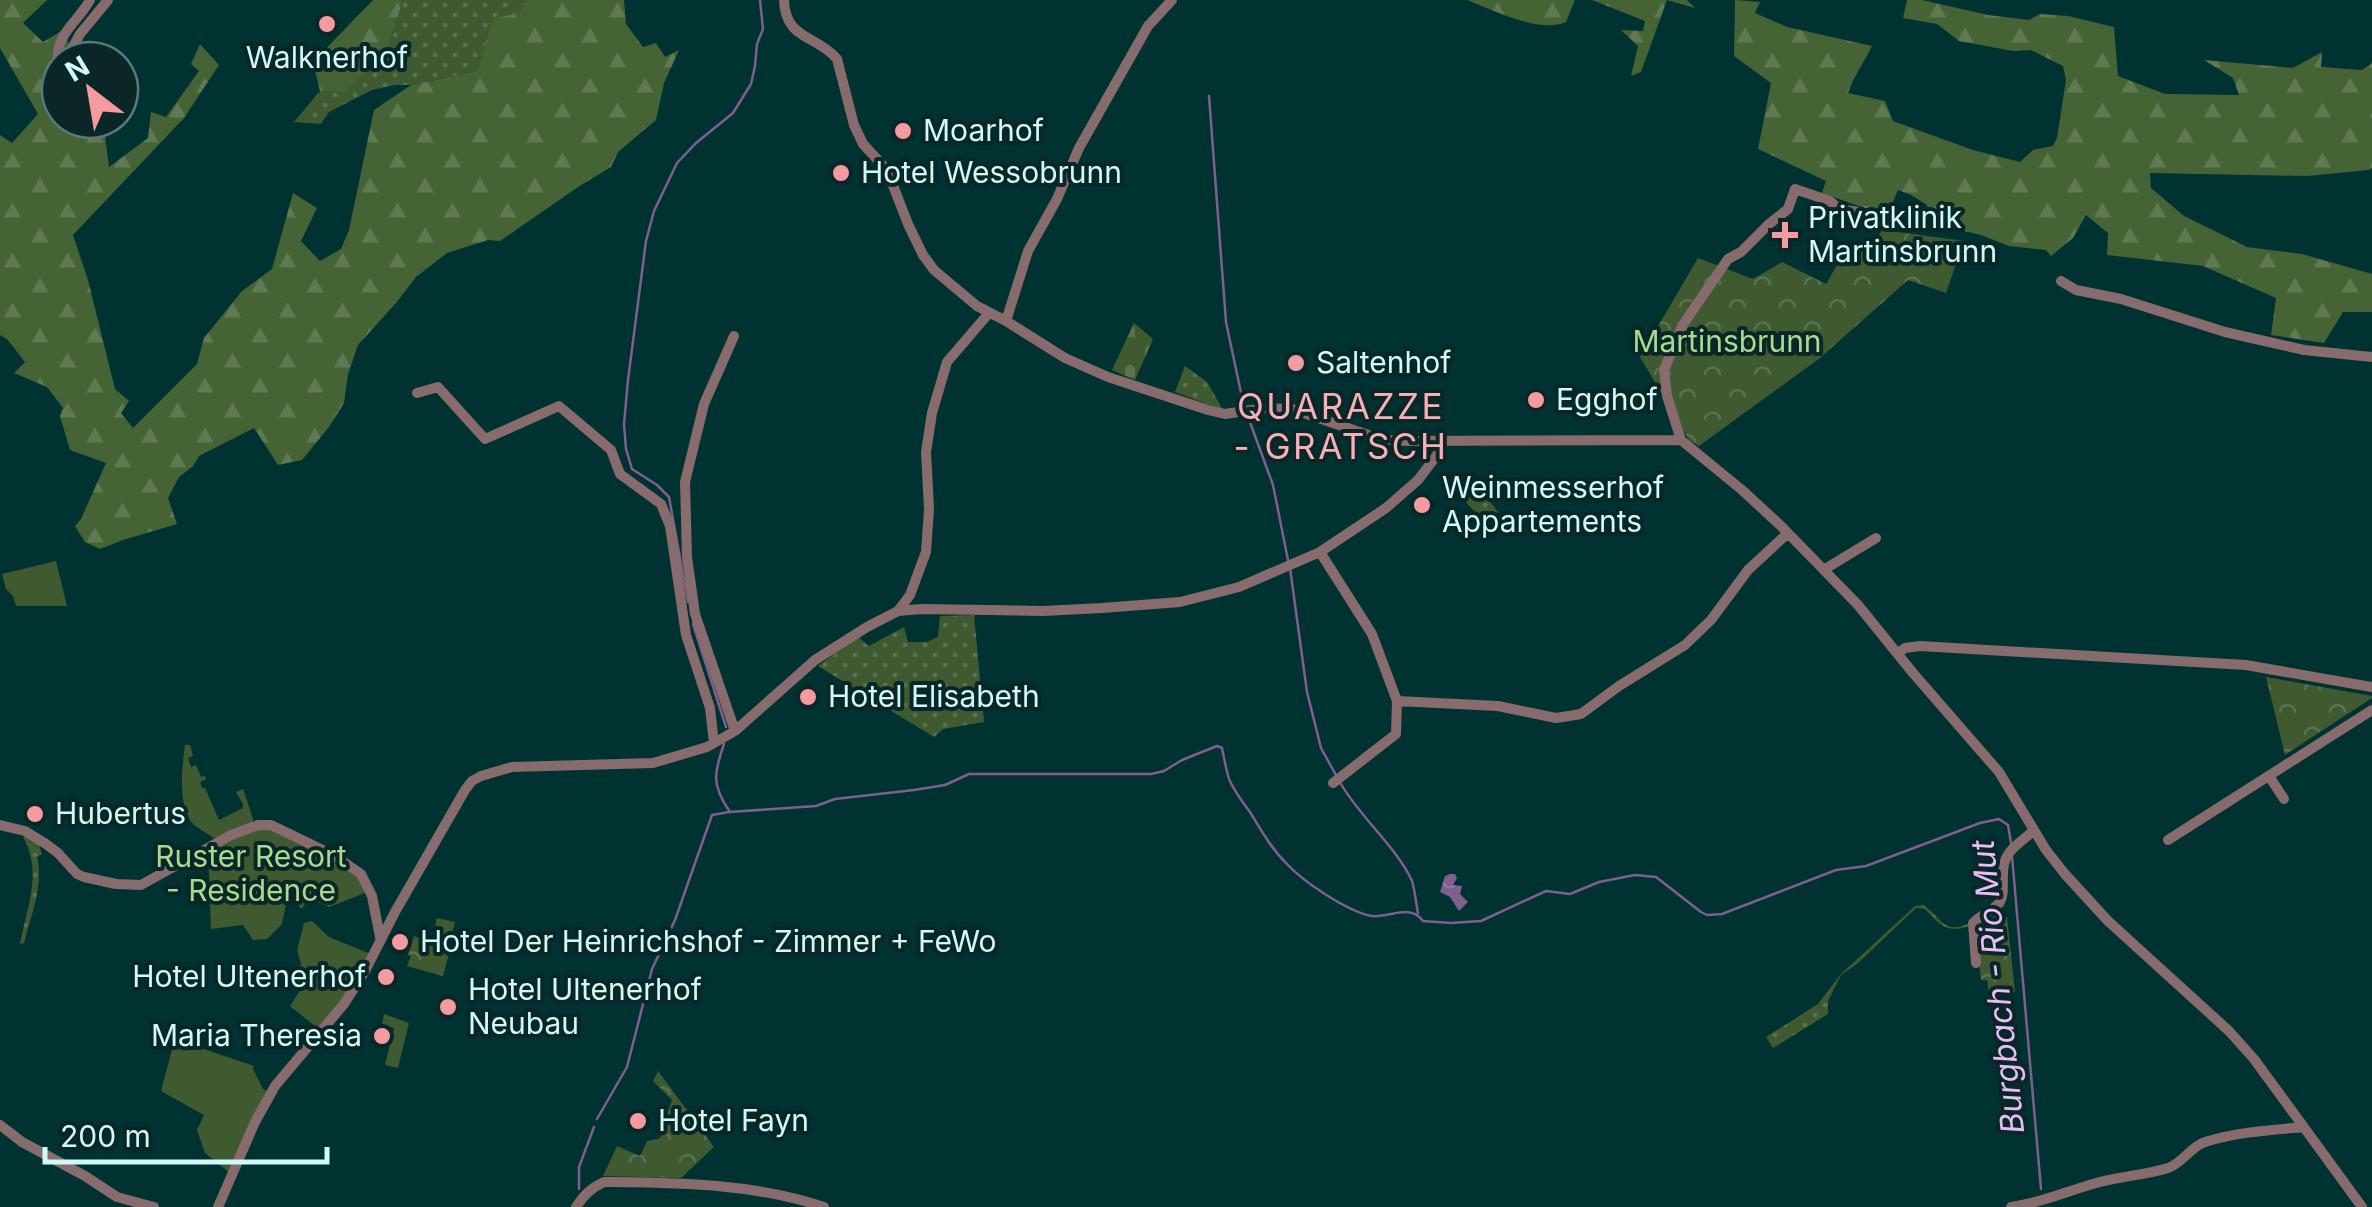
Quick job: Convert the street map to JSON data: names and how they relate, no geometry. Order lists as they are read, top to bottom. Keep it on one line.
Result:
{"districts":["QUARAZZE - GRATSCH"],"water":["Burgbach - Rio Mut"],"parks":["Martinsbrunn","Ruster Resort - Residence"],"places":{"other":["Walknerhof","Moarhof","Hotel Wessobrunn","Saltenhof","Egghof","Weinmesserhof Appartements","Hotel Elisabeth","Hubertus","Hotel Der Heinrichshof - Zimmer + FeWo","Hotel Ultenerhof","Hotel Ultenerhof Neubau","Maria Theresia","Hotel Fayn"],"health":["Privatklinik Martinsbrunn"]},"scale_bar":"200 m","north":"top left"}
